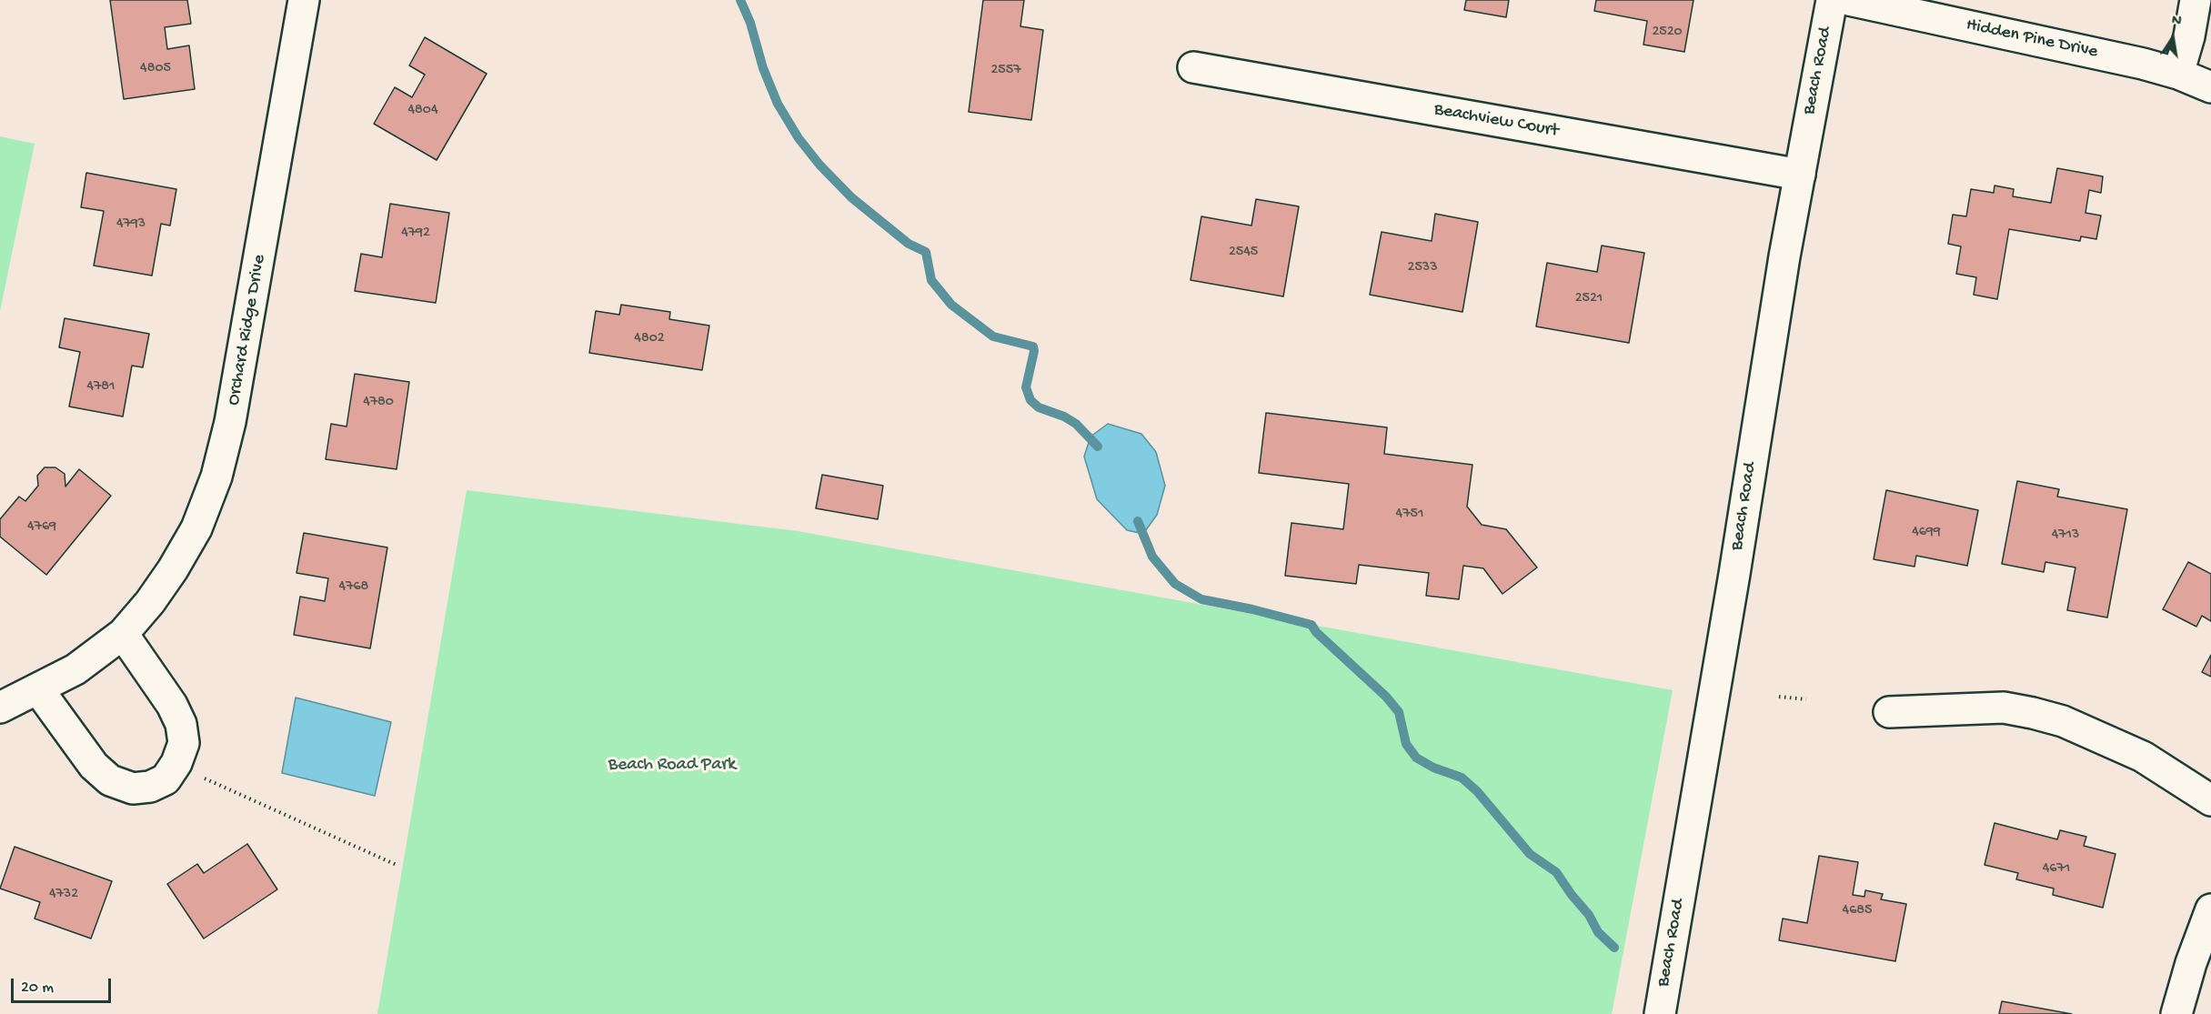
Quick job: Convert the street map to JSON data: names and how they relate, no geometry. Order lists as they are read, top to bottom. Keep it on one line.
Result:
{"streets":{"street":["Hidden Pine Drive","Beach Road","Beachview Court","Orchard Ridge Drive"]},"crossings":[["Beach Road","Beachview Court"]],"parks":["Beach Road Park"],"house_numbers":["2520","4805","2557","4804","4793","4792","2545","2533","2521","4802","4781","4780","4751","4769","4699","4713","4768","4671","4732","4685"],"scale_bar":"20 m","north":"top"}
